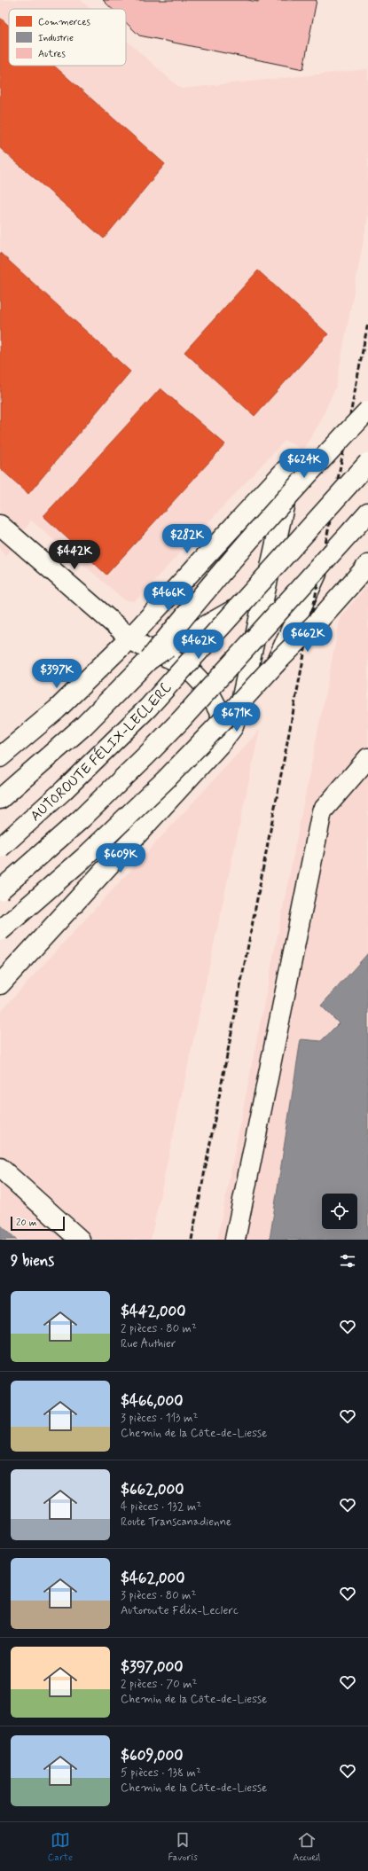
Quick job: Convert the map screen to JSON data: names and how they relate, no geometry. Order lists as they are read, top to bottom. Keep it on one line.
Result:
{"streets":{"main road":["AUTOROUTE FÉLIX-LECLERC"]},"legend":["Commerces","Industrie","Autres"],"scale_bar":"20 m","page":{"price":["$624K","$282K","$442K","$466K","$662K","$462K","$397K","$671K","$609K"],"scale":"20 m","heading":"9 biens","list":[{"name":"$442,000","note":"2 pièces · 80 m² · Rue Authier"},{"name":"$466,000","note":"3 pièces · 113 m² · Chemin de la Côte-de-Liesse"},{"name":"$662,000","note":"4 pièces · 132 m² · Route Transcanadienne"},{"name":"$462,000","note":"3 pièces · 80 m² · Autoroute Félix-Leclerc"},{"name":"$397,000","note":"2 pièces · 70 m² · Chemin de la Côte-de-Liesse"},{"name":"$609,000","note":"5 pièces · 138 m² · Chemin de la Côte-de-Liesse"}],"tabs":["Carte","Favoris","Accueil"]}}
